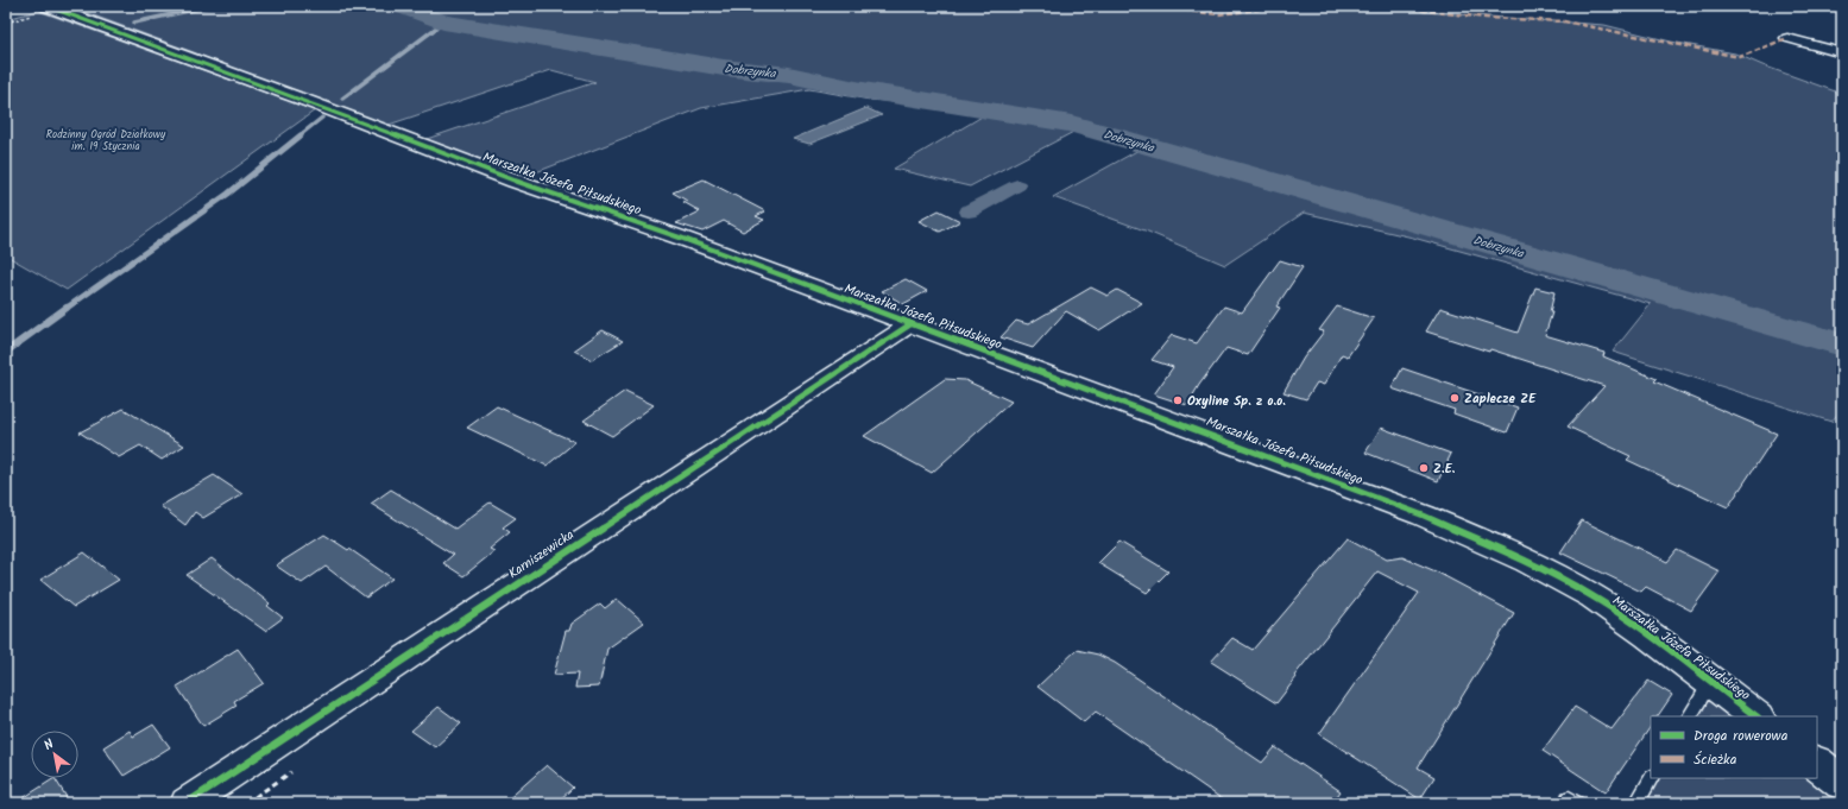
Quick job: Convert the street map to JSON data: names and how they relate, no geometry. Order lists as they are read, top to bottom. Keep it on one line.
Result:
{"streets":{"street":["Marszałka Józefa Piłsudskiego","Karniszewicka"]},"crossings":[["Marszałka Józefa Piłsudskiego","Karniszewicka"]],"water":["Dobrzynka"],"parks":["Rodzinny Ogród Działkowy im. 19 Stycznia"],"places":["Zaplecze ZE","Oxyline Sp. z o.o.","Z.E."],"legend":["Droga rowerowa","Ścieżka"],"north":"top left"}
